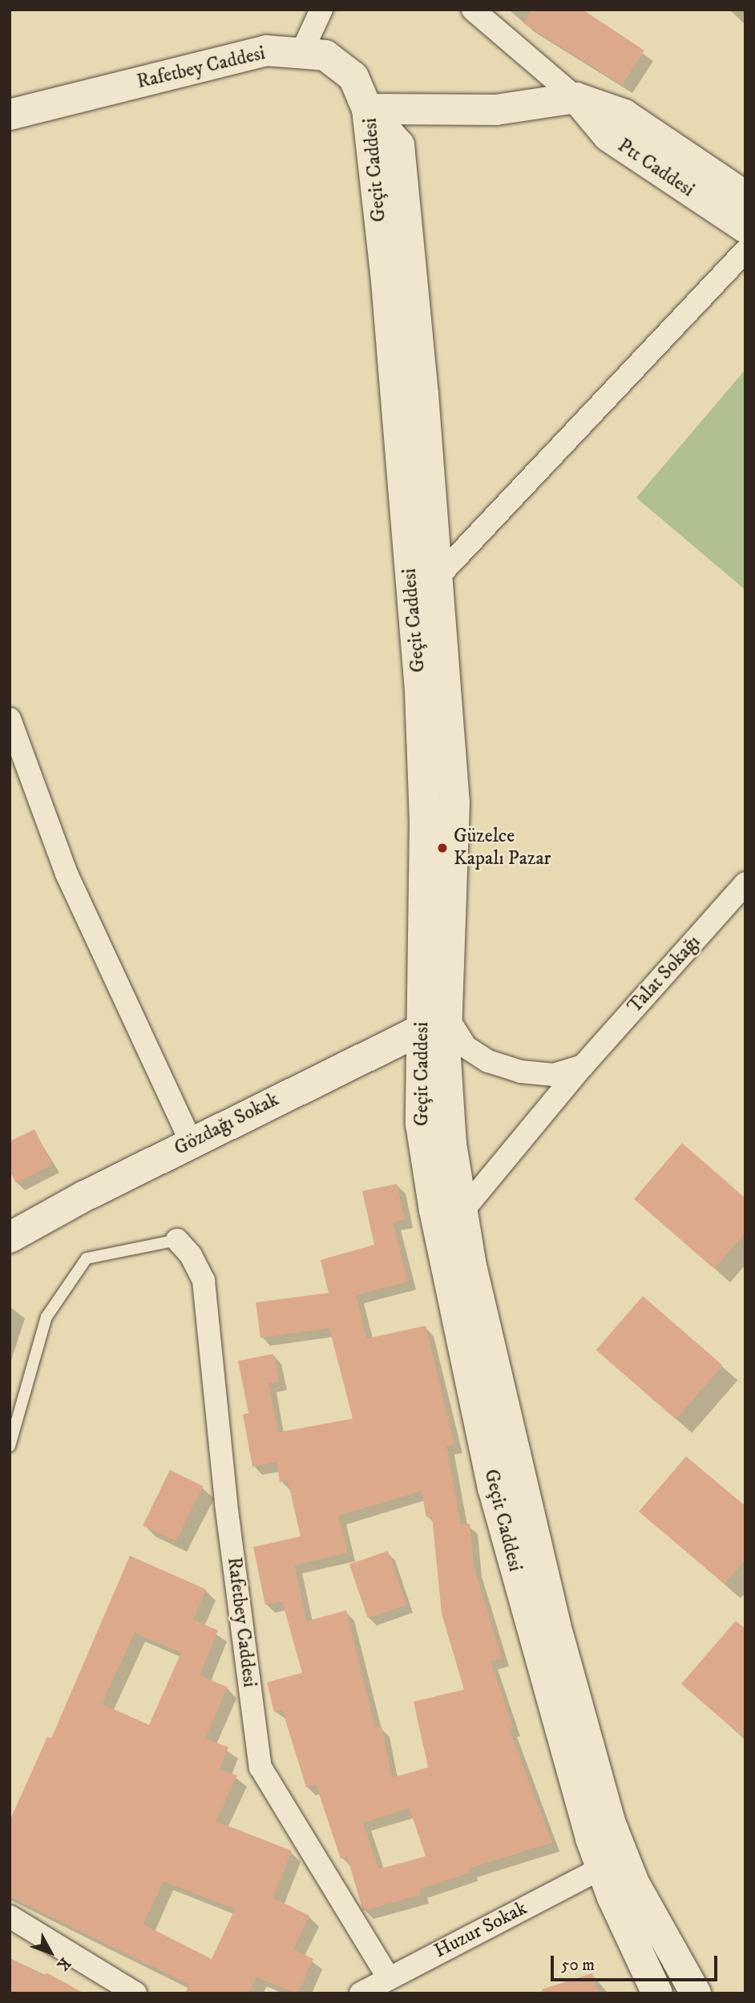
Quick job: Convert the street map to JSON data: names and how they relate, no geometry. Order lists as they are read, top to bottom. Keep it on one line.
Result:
{"streets":{"main road":["Rafetbey Caddesi","Ptt Caddesi","Geçit Caddesi","Gözdağı Sokak"],"street":["Talat Sokağı","Huzur Sokak"]},"crossings":[["Rafetbey Caddesi","Geçit Caddesi"],["Rafetbey Caddesi","Huzur Sokak"],["Geçit Caddesi","Talat Sokağı"],["Geçit Caddesi","Gözdağı Sokak"],["Geçit Caddesi","Huzur Sokak"]],"places":["Güzelce Kapalı Pazar"],"scale_bar":"50 m","north":"bottom right"}
